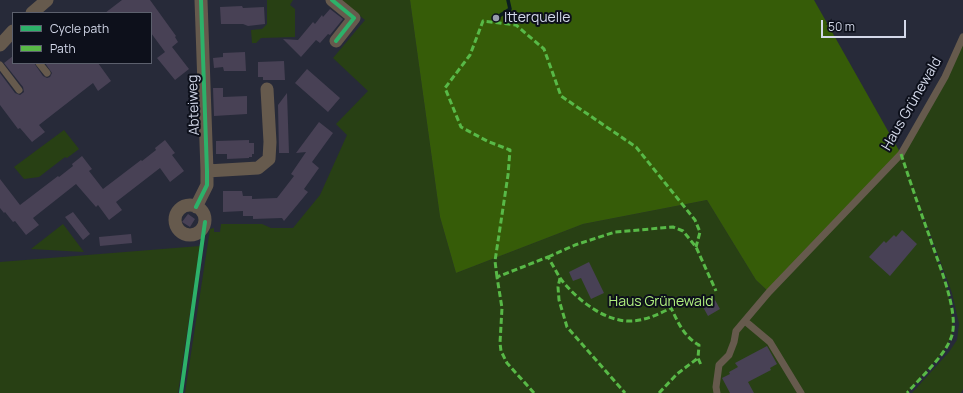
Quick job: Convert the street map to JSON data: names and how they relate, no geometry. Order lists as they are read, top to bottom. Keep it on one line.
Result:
{"streets":{"street":["Abteiweg"],"lane":["Haus Grünewald"]},"parks":["Haus Grünewald"],"places":["Itterquelle"],"legend":["Cycle path","Path"],"scale_bar":"50 m"}
